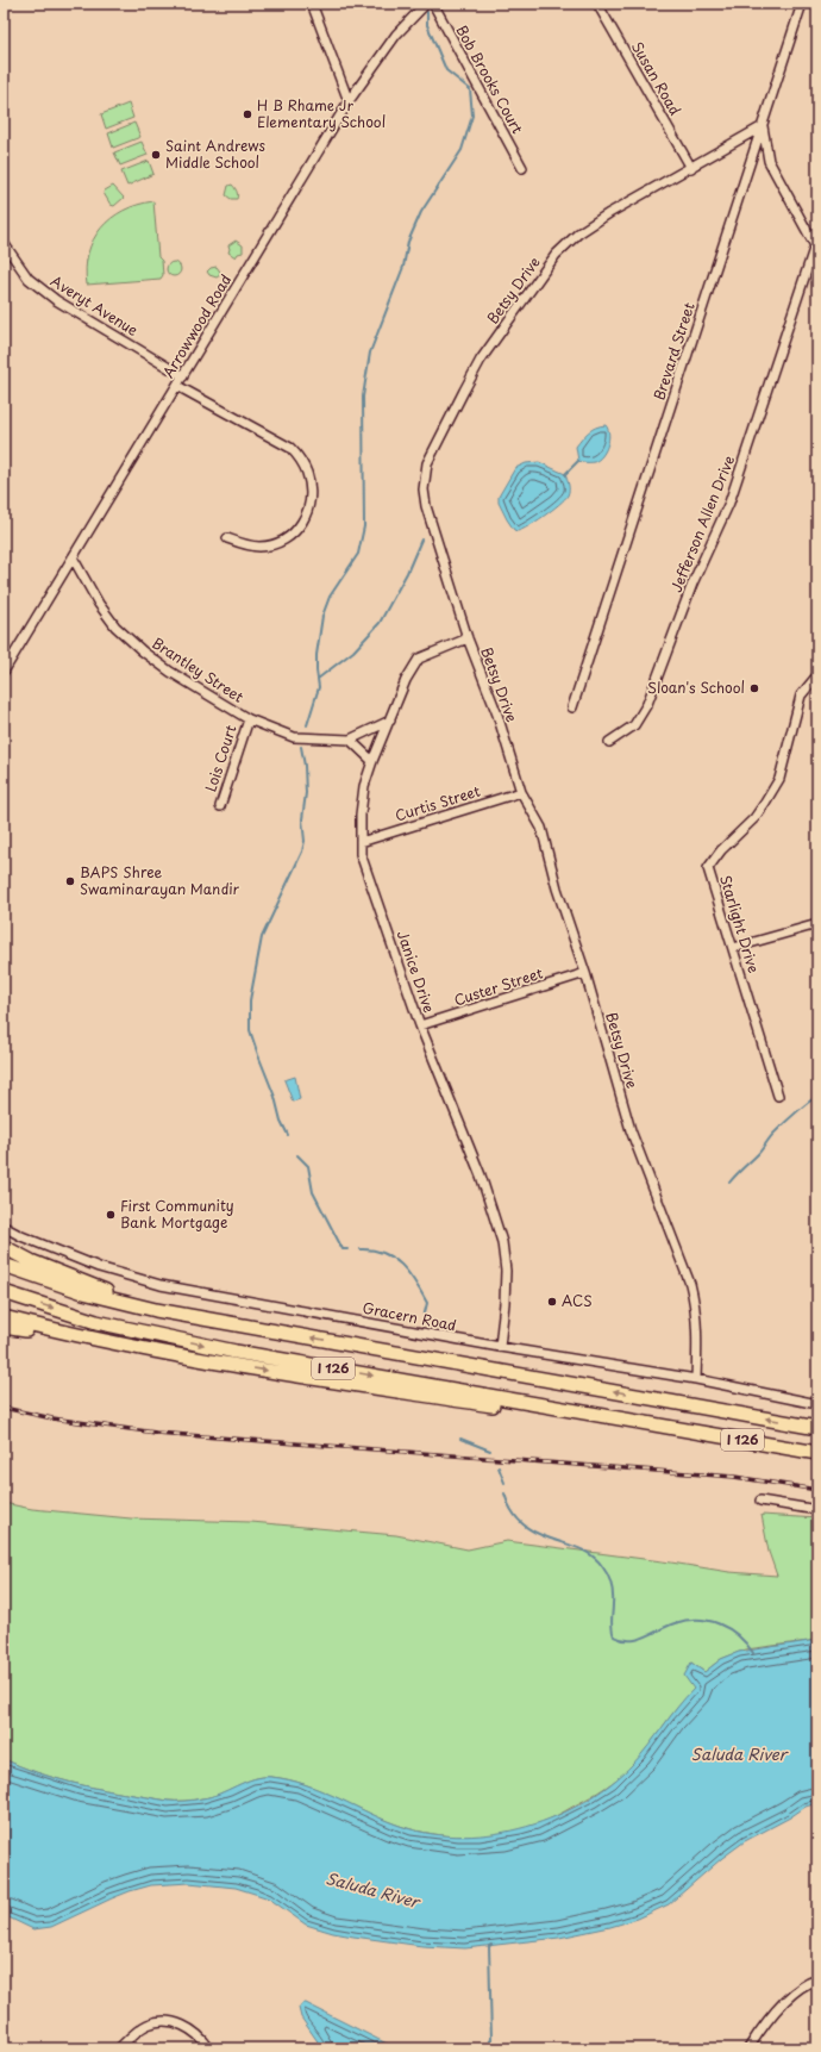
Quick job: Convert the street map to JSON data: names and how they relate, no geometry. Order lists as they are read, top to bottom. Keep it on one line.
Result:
{"streets":{"highway":["I 126"],"street":["Susan Road","Bob Brooks Court","Betsy Drive","Averyt Avenue","Arrowwood Road","Brevard Street","Jefferson Allen Drive","Brantley Street","Lois Court","Curtis Street","Starlight Drive","Janice Drive","Custer Street","Gracern Road"]},"crossings":[["Susan Road","Betsy Drive"],["Betsy Drive","Brevard Street"],["Betsy Drive","Curtis Street"],["Betsy Drive","Janice Drive"],["Betsy Drive","Custer Street"],["Betsy Drive","Gracern Road"],["Averyt Avenue","Arrowwood Road"],["Arrowwood Road","Brantley Street"],["Brantley Street","Lois Court"],["Brantley Street","Janice Drive"],["Curtis Street","Janice Drive"],["Janice Drive","Custer Street"],["Janice Drive","Gracern Road"]],"water":["Saluda River"],"places":["H B Rhame Jr Elementary School","Saint Andrews Middle School","Sloan's School","BAPS Shree Swaminarayan Mandir","First Community Bank Mortgage","ACS"]}
